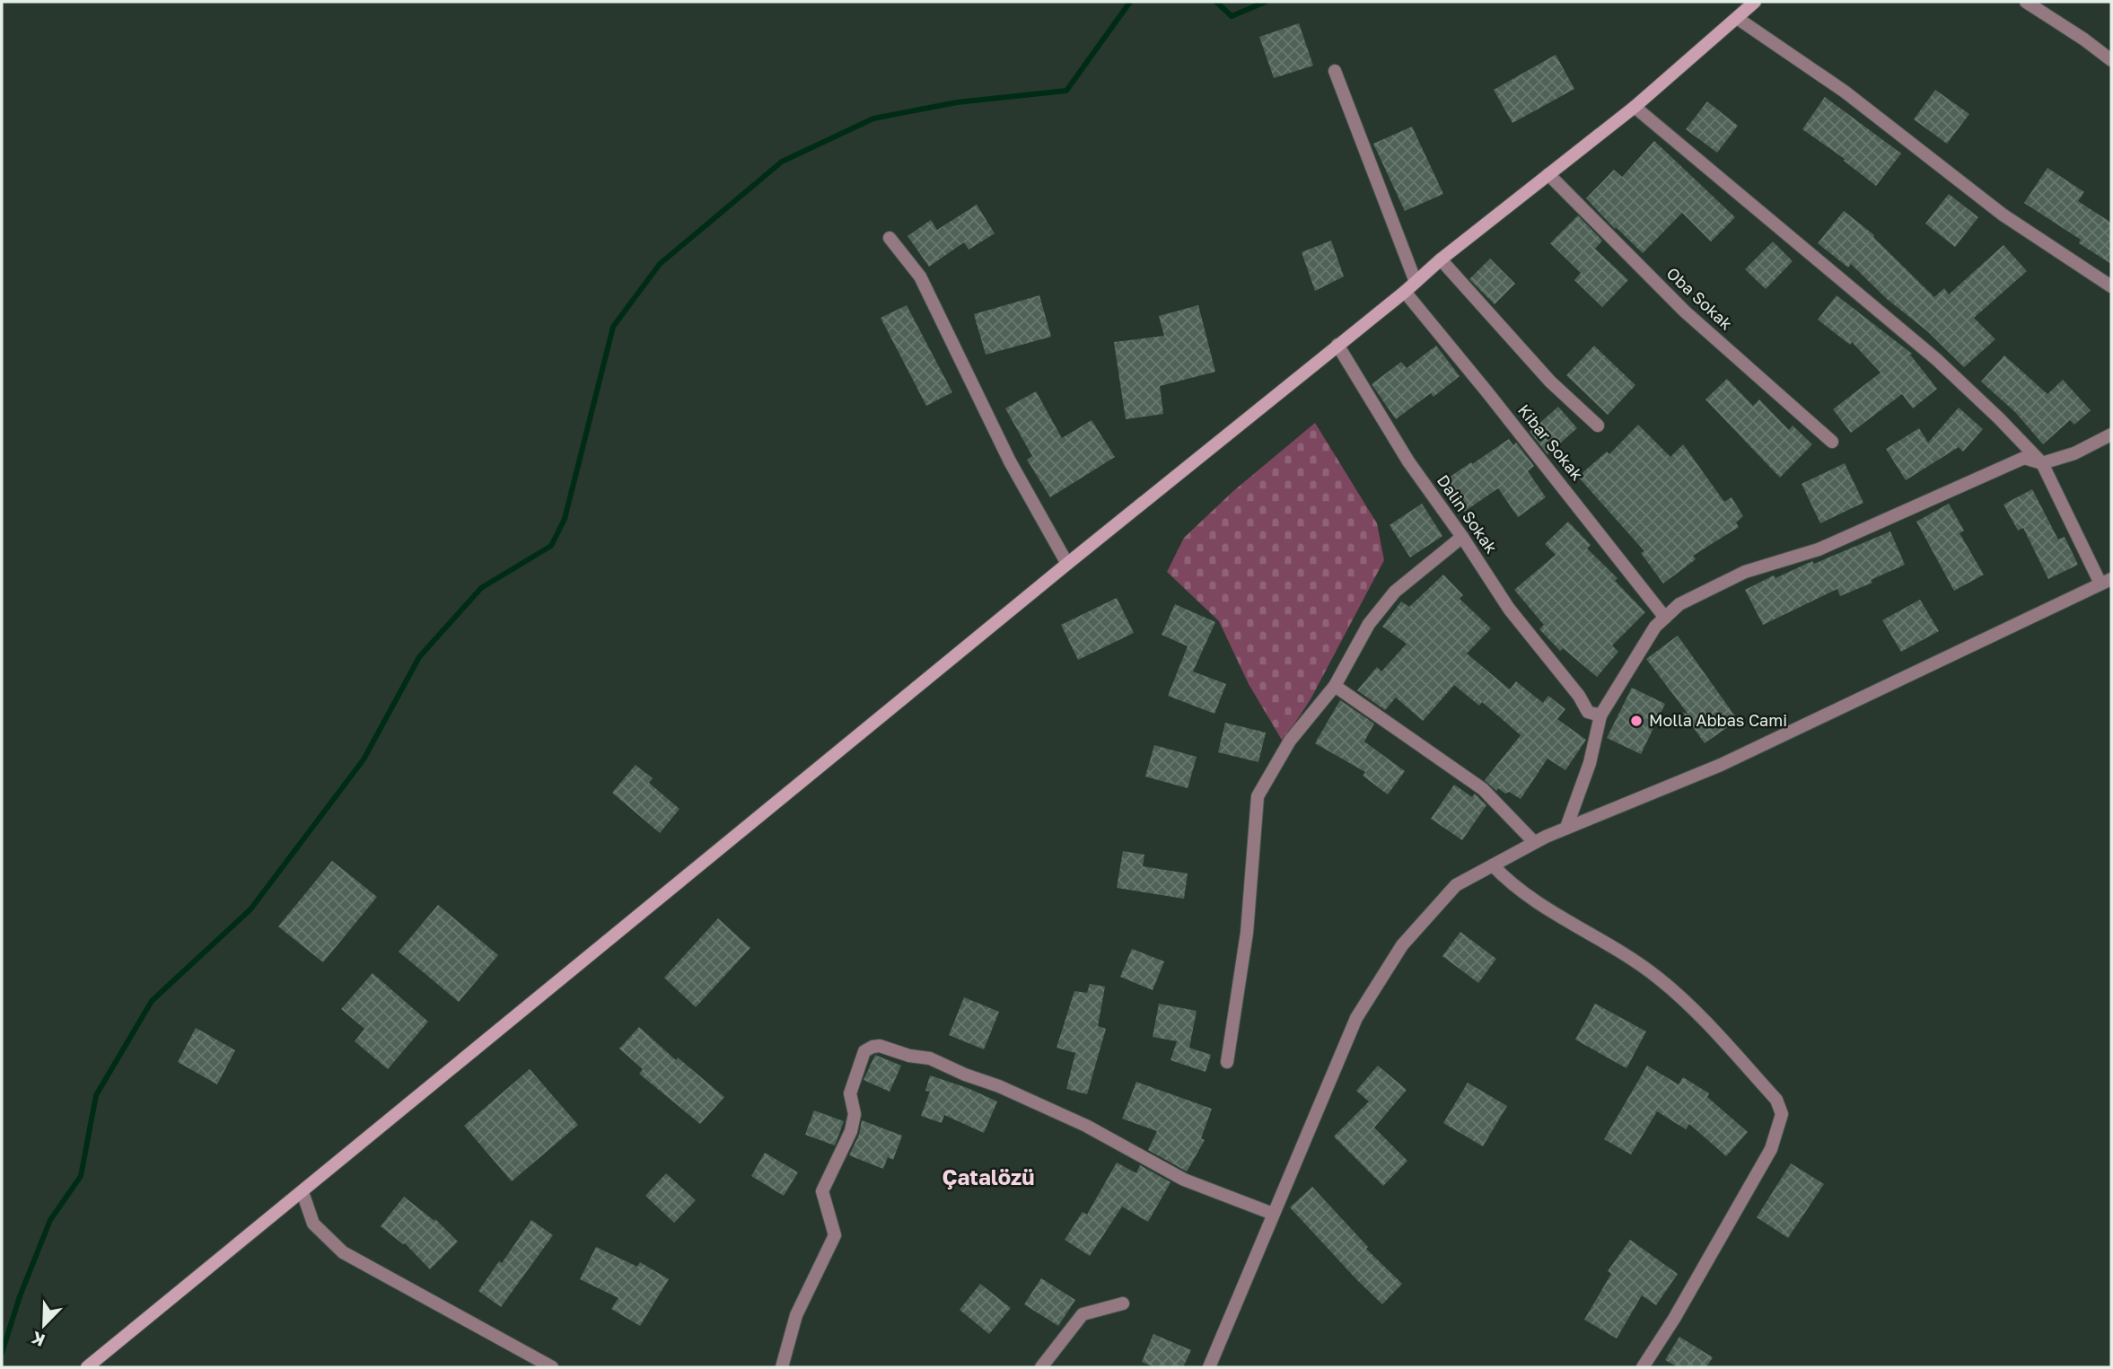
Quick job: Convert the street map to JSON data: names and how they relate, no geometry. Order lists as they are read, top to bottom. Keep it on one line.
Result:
{"streets":{"street":["Oba Sokak","Kibar Sokak","Dalin Sokak"]},"districts":["Çatalözü"],"places":["Molla Abbas Cami"],"north":"bottom left"}
